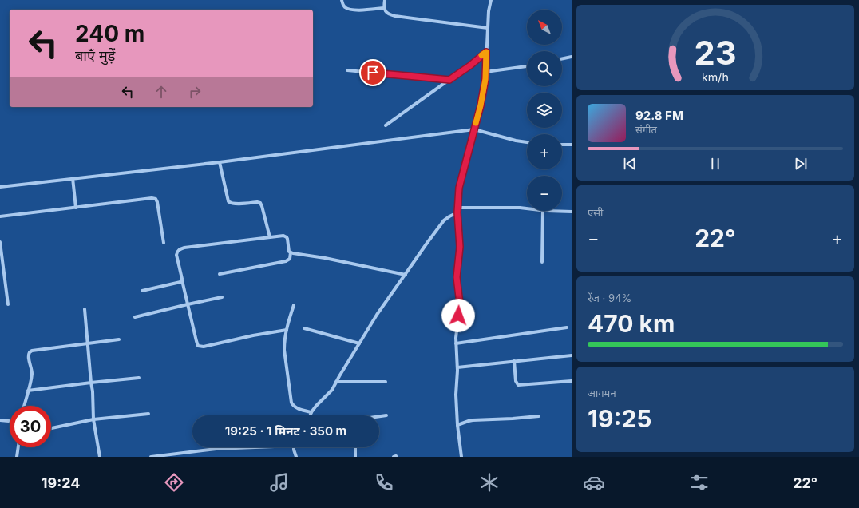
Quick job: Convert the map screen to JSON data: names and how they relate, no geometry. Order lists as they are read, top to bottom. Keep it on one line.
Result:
{"north":"top left","page":{"map_buttons":["+","−"],"turn":["240 m","बाएँ मुड़ें"],"song":["92.8 FM","संगीत"],"tile":["एसी",["रेंज · 94%","470 km"],["आगमन","19:25"]],"heat":["−","22°","+"],"limit":"30","trip":"19:25 · 1 मिनट · 350 m","tabs":["19:24","22°"],"gauge":["23","km/h"]}}
